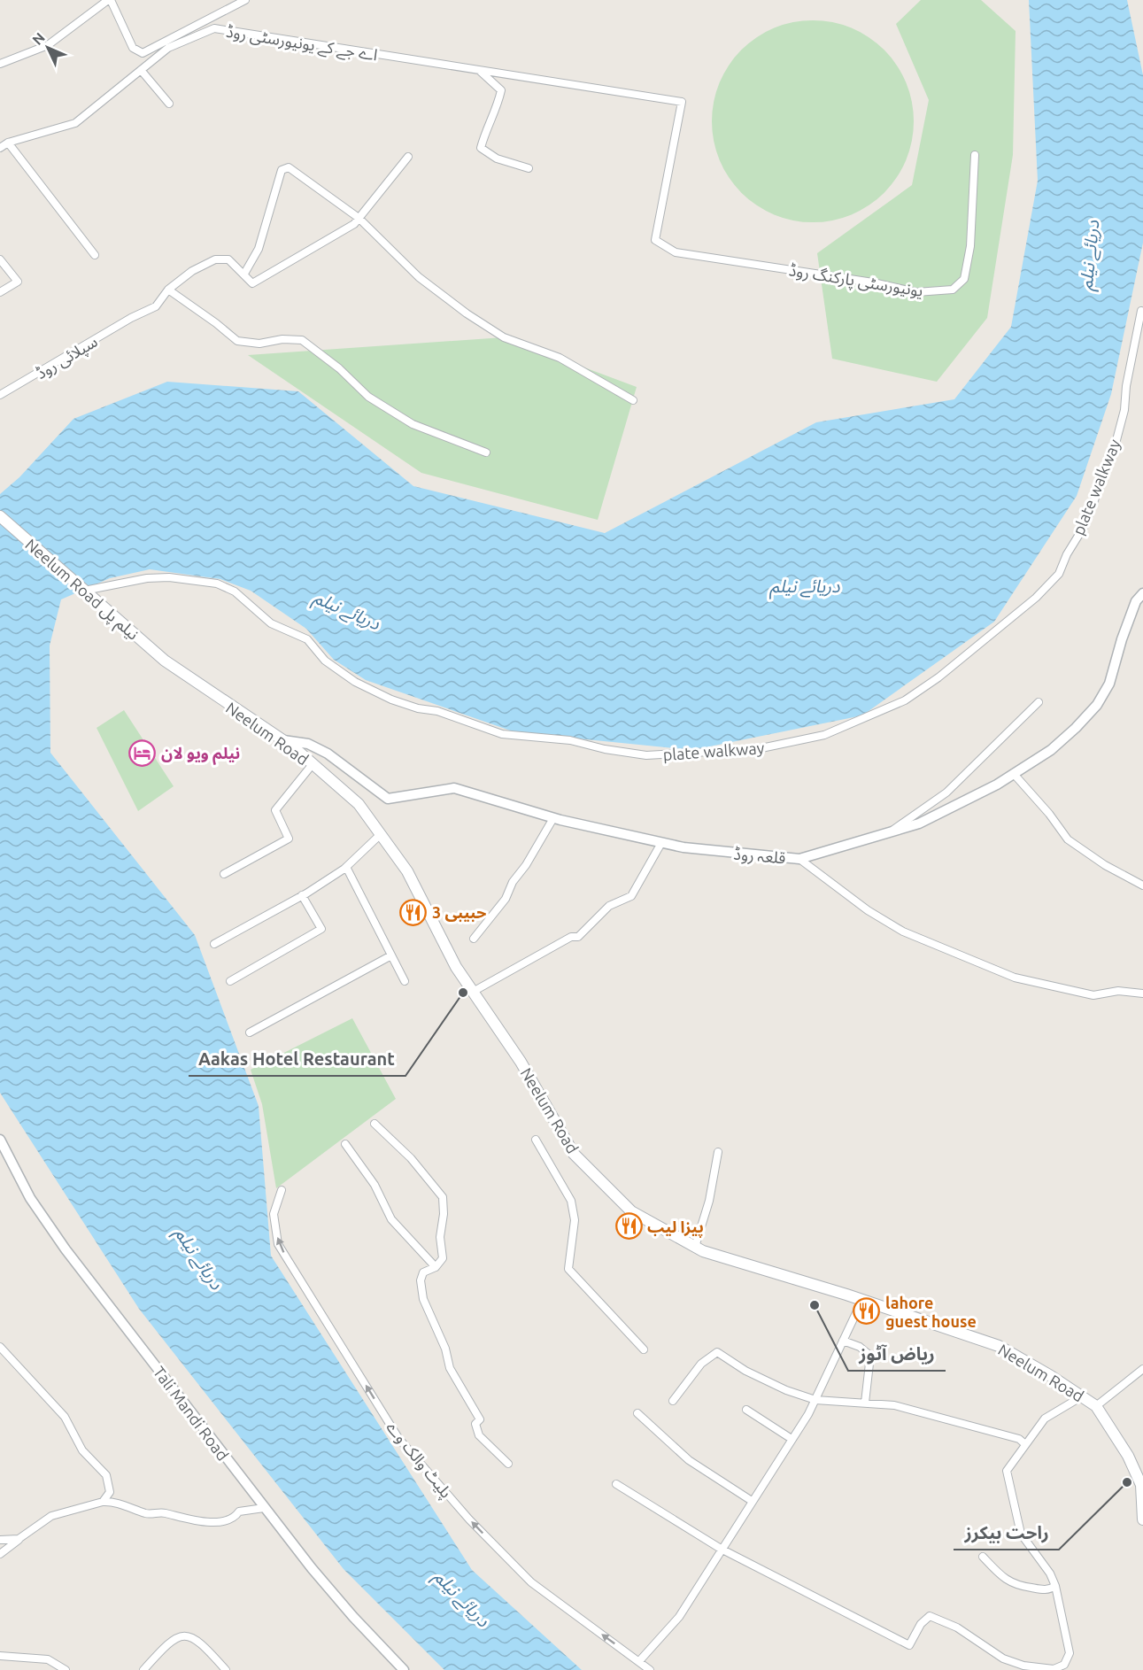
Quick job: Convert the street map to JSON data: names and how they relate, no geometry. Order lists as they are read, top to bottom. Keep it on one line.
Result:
{"streets":{"main road":["Neelum Road نیلم پل","Neelum Road"],"street":["اے جے کے یونیورسٹی روڈ","یونیورسٹی پارکنگ روڈ","سپلائی روڈ","plate walkway","قلعہ روڈ","Tali Mandi Road","پلیٹ والک وے"]},"crossings":[["اے جے کے یونیورسٹی روڈ","یونیورسٹی پارکنگ روڈ"],["plate walkway","Neelum Road نیلم پل"],["Neelum Road نیلم پل","Neelum Road"],["Neelum Road","قلعہ روڈ"]],"one_way":["پلیٹ والک وے"],"water":["دریائے نیلم"],"places":{"hotel":["نیلم ویو لان"],"restaurant":["حبیبی 3","پیزا لیب","lahore guest house"],"other":["Aakas Hotel Restaurant","ریاض آٹوز","راحت بیکرز"]},"north":"top left"}
